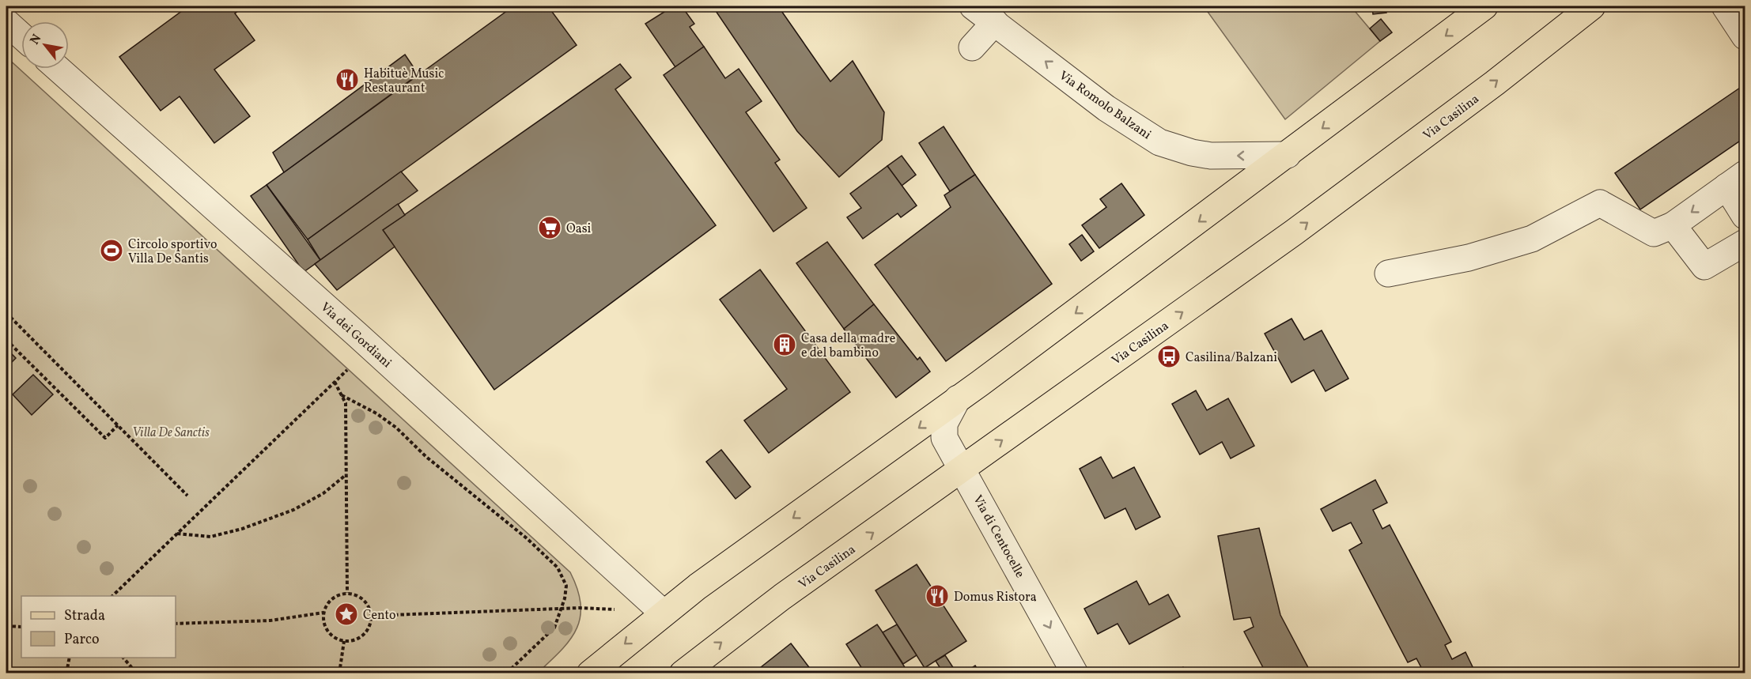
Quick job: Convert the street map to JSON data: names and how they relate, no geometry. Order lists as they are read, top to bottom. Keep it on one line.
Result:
{"streets":{"main road":["Via Casilina"],"street":["Via Romolo Balzani","Via dei Gordiani","Via di Centocelle"]},"crossings":[["Via Casilina","Via di Centocelle"]],"one_way":["Via Romolo Balzani","Via di Centocelle"],"parks":["Villa De Sanctis"],"places":{"restaurant":["Habituè Music Restaurant","Domus Ristora"],"supermarket":["Oasi"],"sports":["Circolo sportivo Villa De Santis"],"building":["Casa della madre e del bambino"],"bus stop":["Casilina/Balzani"],"place":["Cento"]},"legend":["Strada","Parco"],"north":"top left"}
